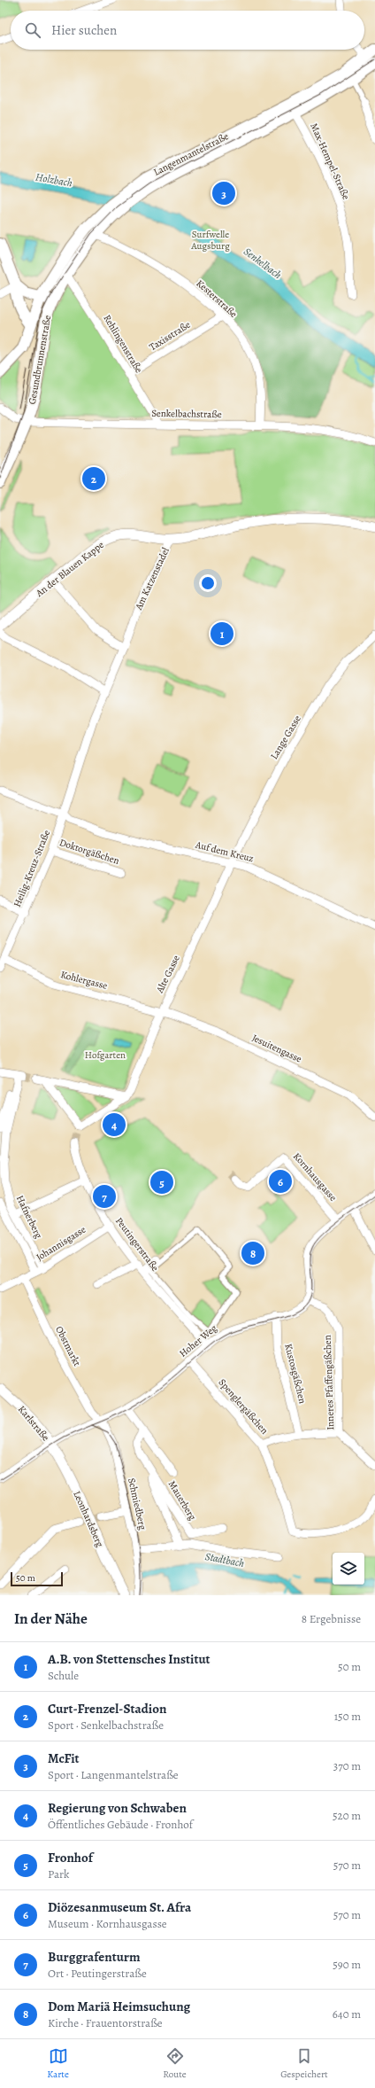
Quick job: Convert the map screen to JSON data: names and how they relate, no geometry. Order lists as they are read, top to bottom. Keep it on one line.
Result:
{"streets":{"main road":["Langenmantelstraße","Gesundbrunnenstraße"],"street":["Max-Hempel-Straße","Kesterstraße","Taxisstraße","Rehlingenstraße","Senkelbachstraße","An der Blauen Kappe","Am Katzenstadel","Lange Gasse","Doktorgäßchen","Auf dem Kreuz","Heilig-Kreuz-Straße","Alte Gasse","Kohlergasse","Jesuitengasse","Kornhausgasse","Hafnerberg","Johannisgasse","Peutingerstraße","Hoher Weg","Obstmarkt","Kustosgäßchen","Inneres Pfaffengäßchen","Spenglergäßchen","Karlstraße","Mauerberg","Schmiedberg","Leonhardsberg"]},"crossings":[["Langenmantelstraße","Max-Hempel-Straße"],["Langenmantelstraße","Kesterstraße"],["Langenmantelstraße","Rehlingenstraße"],["Langenmantelstraße","Gesundbrunnenstraße"],["Kesterstraße","Taxisstraße"],["Kesterstraße","Senkelbachstraße"],["Taxisstraße","Rehlingenstraße"],["Rehlingenstraße","Senkelbachstraße"],["Gesundbrunnenstraße","Senkelbachstraße"],["An der Blauen Kappe","Am Katzenstadel"],["Am Katzenstadel","Auf dem Kreuz"],["Am Katzenstadel","Heilig-Kreuz-Straße"],["Lange Gasse","Auf dem Kreuz"],["Lange Gasse","Alte Gasse"],["Doktorgäßchen","Heilig-Kreuz-Straße"],["Auf dem Kreuz","Heilig-Kreuz-Straße"],["Auf dem Kreuz","Alte Gasse"],["Heilig-Kreuz-Straße","Kohlergasse"],["Alte Gasse","Kohlergasse"],["Alte Gasse","Jesuitengasse"],["Kohlergasse","Jesuitengasse"],["Hafnerberg","Johannisgasse"],["Johannisgasse","Peutingerstraße"],["Johannisgasse","Obstmarkt"],["Peutingerstraße","Hoher Weg"],["Hoher Weg","Obstmarkt"],["Hoher Weg","Kustosgäßchen"],["Hoher Weg","Inneres Pfaffengäßchen"],["Hoher Weg","Spenglergäßchen"],["Hoher Weg","Karlstraße"],["Hoher Weg","Schmiedberg"],["Hoher Weg","Leonhardsberg"],["Obstmarkt","Schmiedberg"],["Karlstraße","Leonhardsberg"]],"water":["Holzbach","Senkelbach","Stadtbach"],"parks":["Surfwelle Augsburg","Hofgarten"],"scale_bar":"50 m","page":{"search":"Hier suchen","pins":["3","2","1","4","6","5","7","8"],"scale":"50 m","heading":["In der Nähe","8 Ergebnisse"],"list":[{"mark":"1","name":"A.B. von Stettensches Institut","note":"Schule","value":"50 m"},{"mark":"2","name":"Curt-Frenzel-Stadion","note":"Sport · Senkelbachstraße","value":"150 m"},{"mark":"3","name":"McFit","note":"Sport · Langenmantelstraße","value":"370 m"},{"mark":"4","name":"Regierung von Schwaben","note":"Öffentliches Gebäude · Fronhof","value":"520 m"},{"mark":"5","name":"Fronhof","note":"Park","value":"570 m"},{"mark":"6","name":"Diözesanmuseum St. Afra","note":"Museum · Kornhausgasse","value":"570 m"},{"mark":"7","name":"Burggrafenturm","note":"Ort · Peutingerstraße","value":"590 m"},{"mark":"8","name":"Dom Mariä Heimsuchung","note":"Kirche · Frauentorstraße","value":"640 m"}],"nav":["Karte","Route","Gespeichert"]}}
